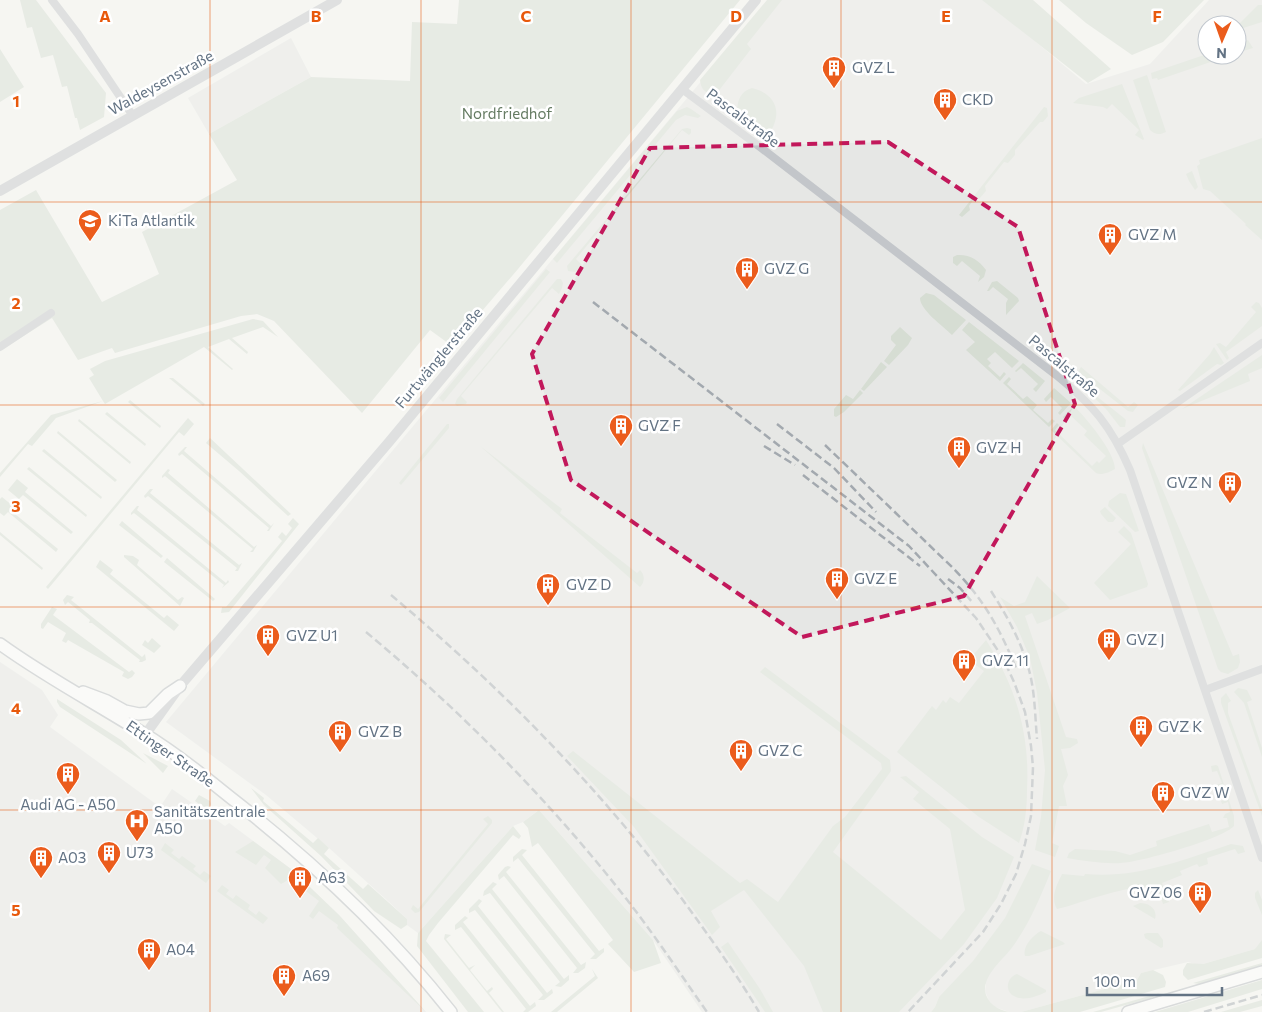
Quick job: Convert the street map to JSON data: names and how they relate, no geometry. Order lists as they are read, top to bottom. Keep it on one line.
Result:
{"streets":{"main road":["Ettinger Straße"],"street":["Waldeysenstraße","Pascalstraße","Furtwänglerstraße"]},"crossings":[["Pascalstraße","Furtwänglerstraße"],["Furtwänglerstraße","Ettinger Straße"]],"parks":["Nordfriedhof"],"places":{"building":["GVZ L","CKD","GVZ M","GVZ G","GVZ F","GVZ H","GVZ N","GVZ E","GVZ D","GVZ U1","GVZ J","GVZ 11","GVZ K","GVZ B","GVZ C","Audi AG - A50","GVZ W","U73","A03","A63","GVZ 06","A04","A69"],"school or university":["KiTa Atlantik"],"hospital":["Sanitätszentrale A50"]},"scale_bar":"100 m","north":"bottom","grid":{"columns":["A","B","C","D","E","F"],"rows":["1","2","3","4","5"]}}
